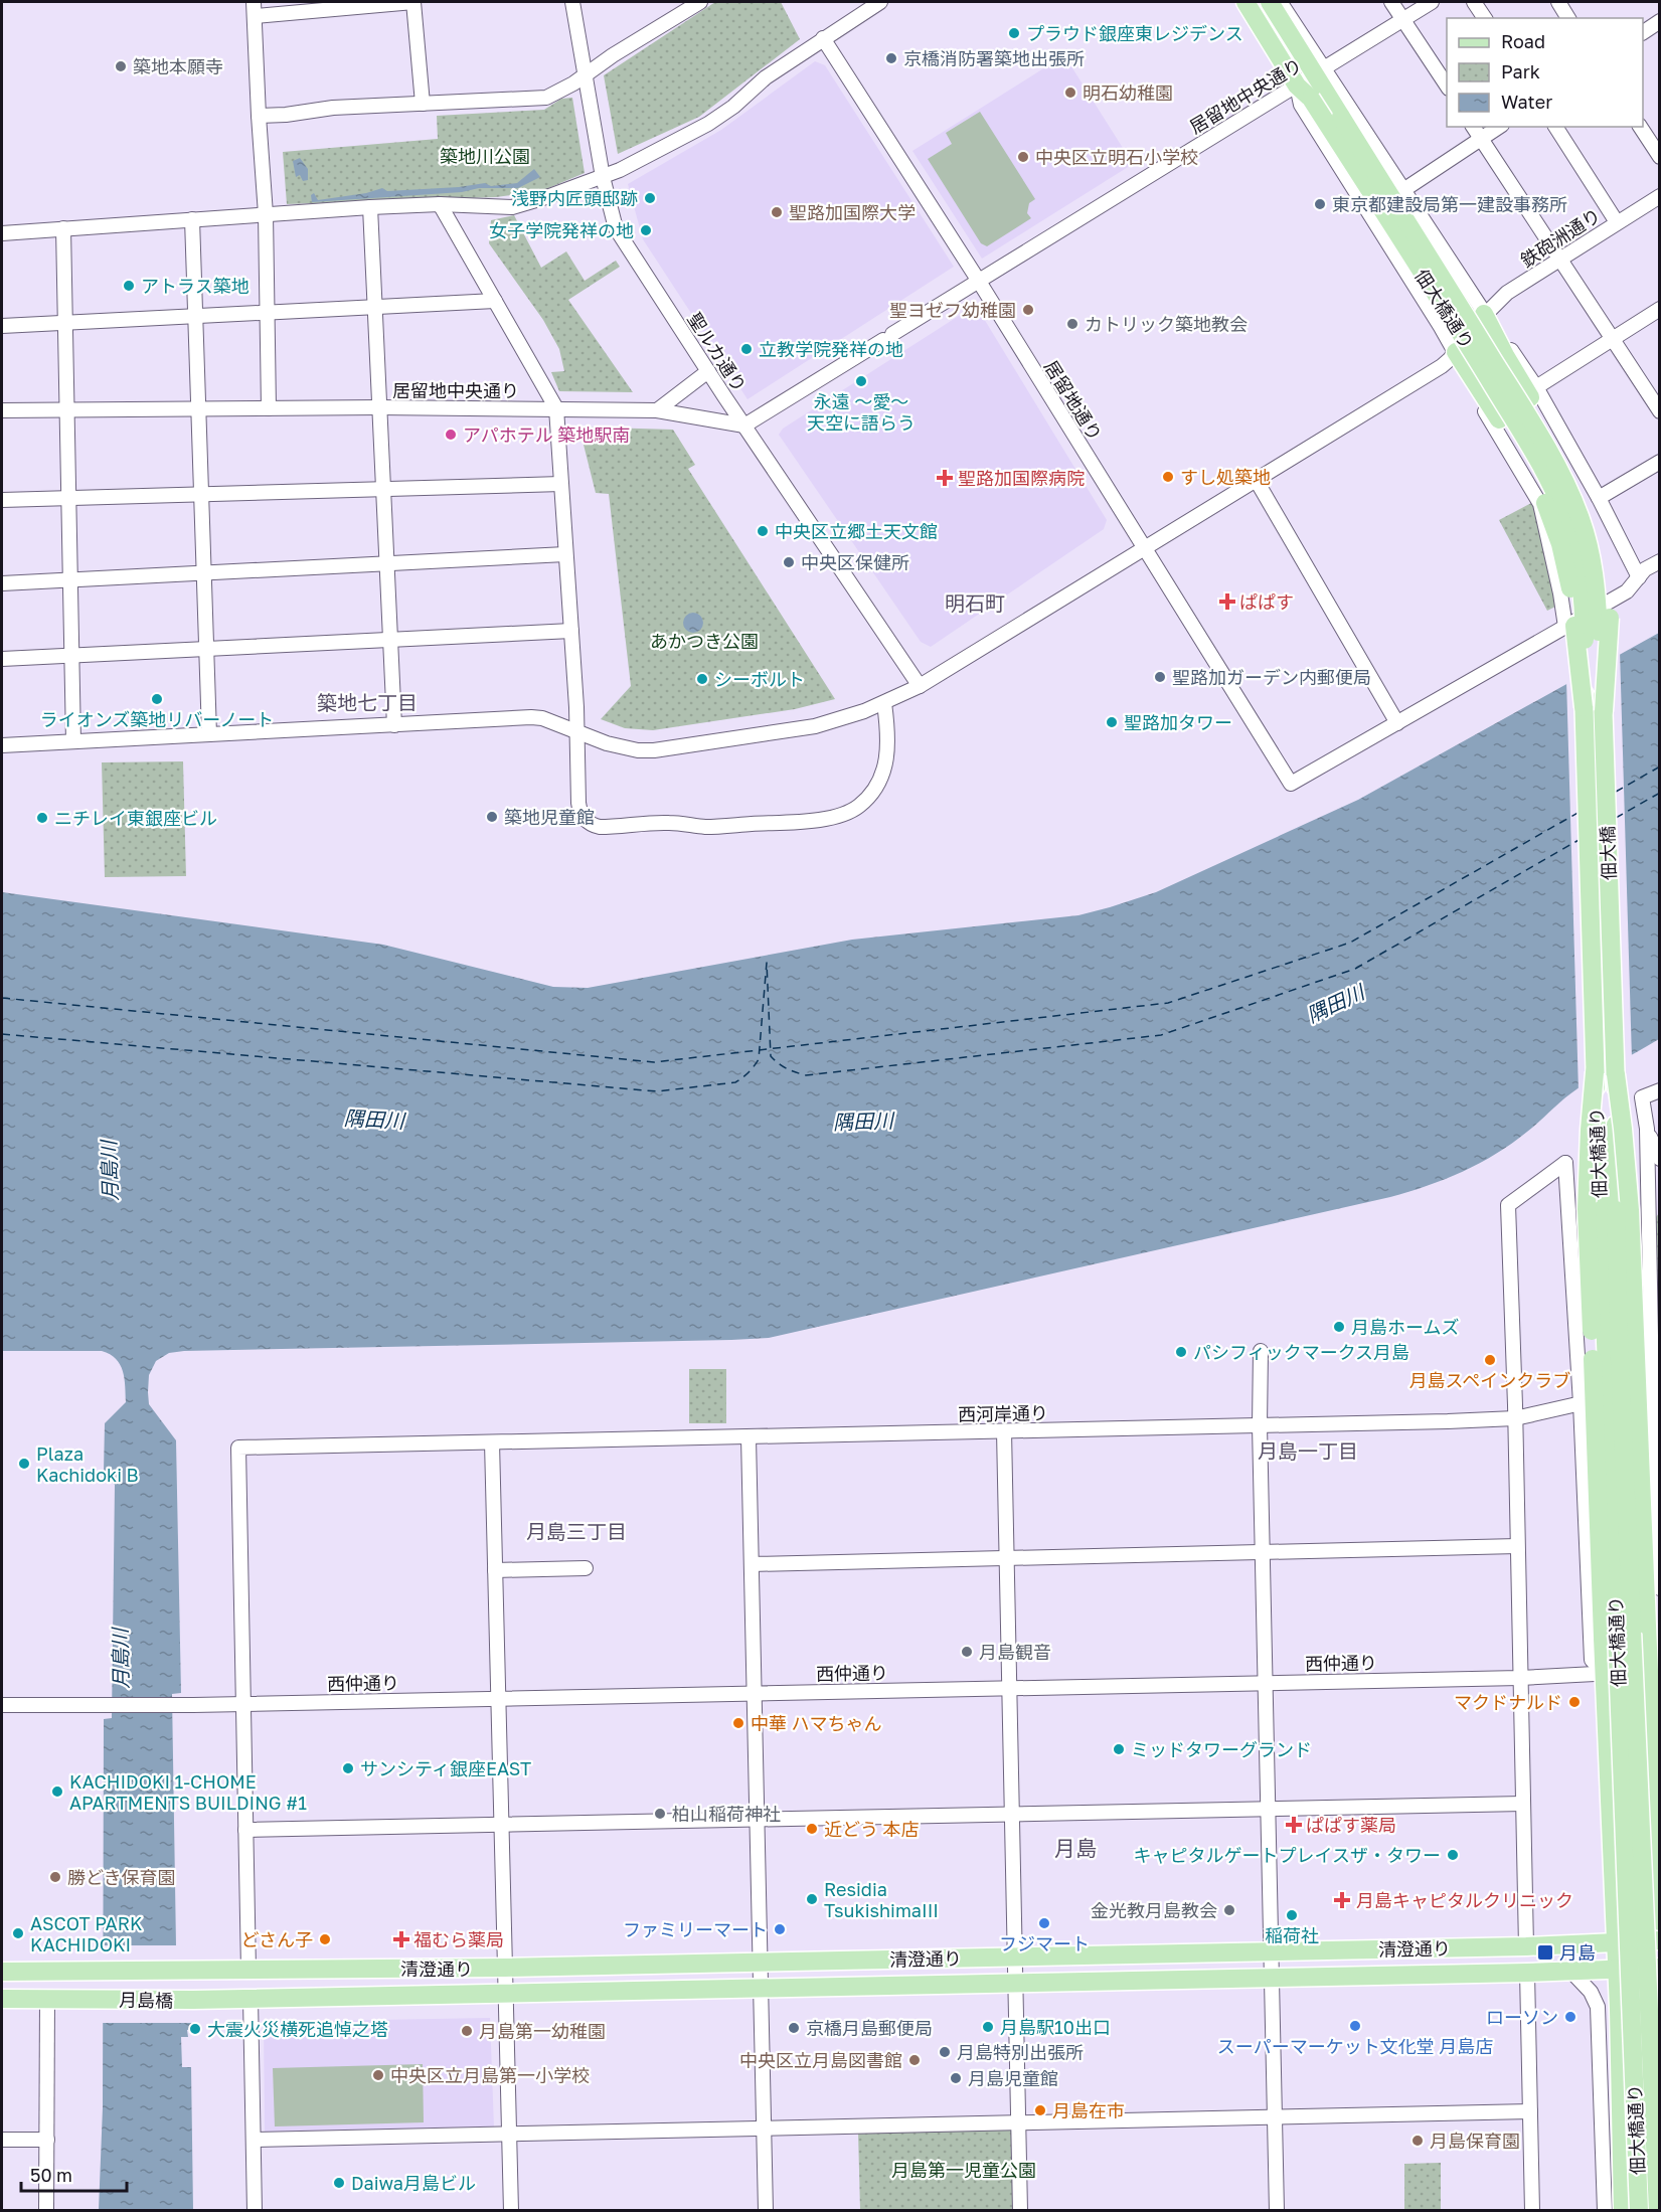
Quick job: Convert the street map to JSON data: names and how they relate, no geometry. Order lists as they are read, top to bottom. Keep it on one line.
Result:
{"streets":{"main road":["佃大橋通り","佃大橋","清澄通り","月島橋"],"street":["居留地中央通り","鉄砲洲通り","聖ルカ通り","居留地通り","西河岸通り","西仲通り"]},"crossings":[["居留地中央通り","佃大橋通り"],["居留地中央通り","聖ルカ通り"],["居留地中央通り","居留地通り"],["鉄砲洲通り","聖ルカ通り"],["鉄砲洲通り","居留地通り"],["佃大橋通り","佃大橋"],["西河岸通り","西仲通り"],["清澄通り","月島橋"]],"districts":["明石町","築地七丁目","月島一丁目","月島三丁目","月島"],"water":["隅田川","月島川"],"parks":["築地川公園","あかつき公園","月島第一児童公園"],"places":{"other":["プラウド銀座東レジデンス","京橋消防署築地出張所","築地本願寺","明石幼稚園","中央区立明石小学校","浅野内匠頭邸跡","東京都建設局第一建設事務所","聖路加国際大学","女子学院発祥の地","アトラス築地","聖ヨゼフ幼稚園","カトリック築地教会","立教学院発祥の地","永遠 ～愛～ 天空に語らう","アパホテル 築地駅南","すし処築地","中央区立郷土天文館","中央区保健所","聖路加ガーデン内郵便局","シーボルト","ライオンズ築地リバーノート","聖路加タワー","築地児童館","ニチレイ東銀座ビル","月島ホームズ","パシフィックマークス月島","月島スペインクラブ","Plaza Kachidoki B","月島観音","マクドナルド","中華 ハマちゃん","ミッドタワーグランド","サンシティ銀座EAST","KACHIDOKI 1-CHOME APARTMENTS BUILDING #1","柏山稲荷神社","近どう 本店","キャピタルゲートプレイスザ・タワー","勝どき保育園","Residia TsukishimaIII","金光教月島教会","稲荷社","フジマート","ファミリーマート","ASCOT PARK KACHIDOKI","どさん子","ローソン","スーパーマーケット文化堂 月島店","月島駅10出口","京橋月島郵便局","大震火災横死追悼之塔","月島第一幼稚園","月島特別出張所","中央区立月島図書館","中央区立月島第一小学校","月島児童館","月島在市","月島保育園","Daiwa月島ビル"],"health":["聖路加国際病院","ぱぱす","ぱぱす薬局","月島キャピタルクリニック","福むら薬局"],"transit":["月島"]},"legend":["Road","Park","Water"],"scale_bar":"50 m"}
